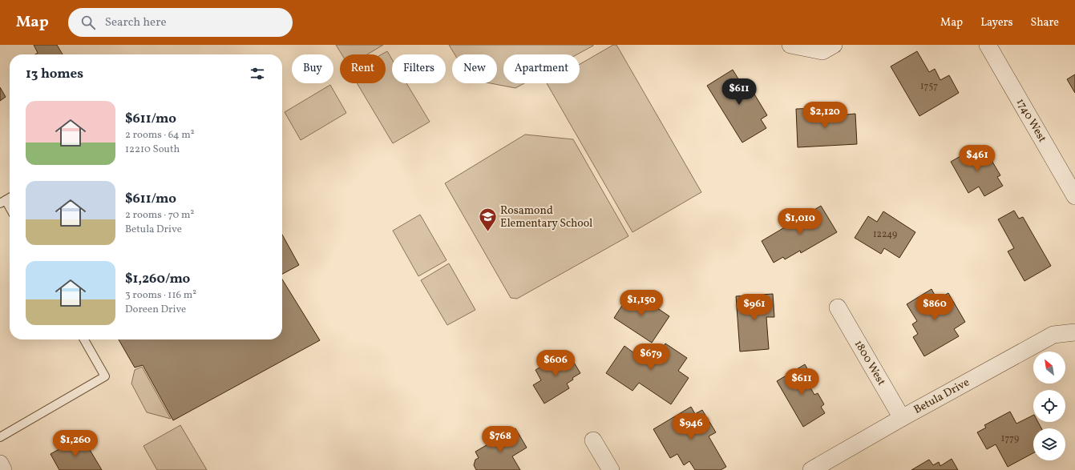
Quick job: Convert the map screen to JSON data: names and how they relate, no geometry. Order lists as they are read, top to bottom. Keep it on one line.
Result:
{"streets":{"street":["1740 West","1800 West","Betula Drive"]},"crossings":[["1800 West","Betula Drive"]],"places":{"school or university":["Rosamond Elementary School"]},"house_numbers":["1757","12249","1779"],"north":"top left","page":{"header":"Map","search":"Search here","nav":["Map","Layers","Share"],"chip":["Buy","Rent","Filters","New","Apartment"],"heading":"13 homes","price":["$611","$2,120","$461","$1,010","$1,150","$961","$860","$679","$606","$611","$946","$768","$1,260"],"list":[{"name":"$611/mo","note":"2 rooms · 64 m² · 12210 South"},{"name":"$611/mo","note":"2 rooms · 70 m² · Betula Drive"},{"name":"$1,260/mo","note":"3 rooms · 116 m² · Doreen Drive"}]}}
